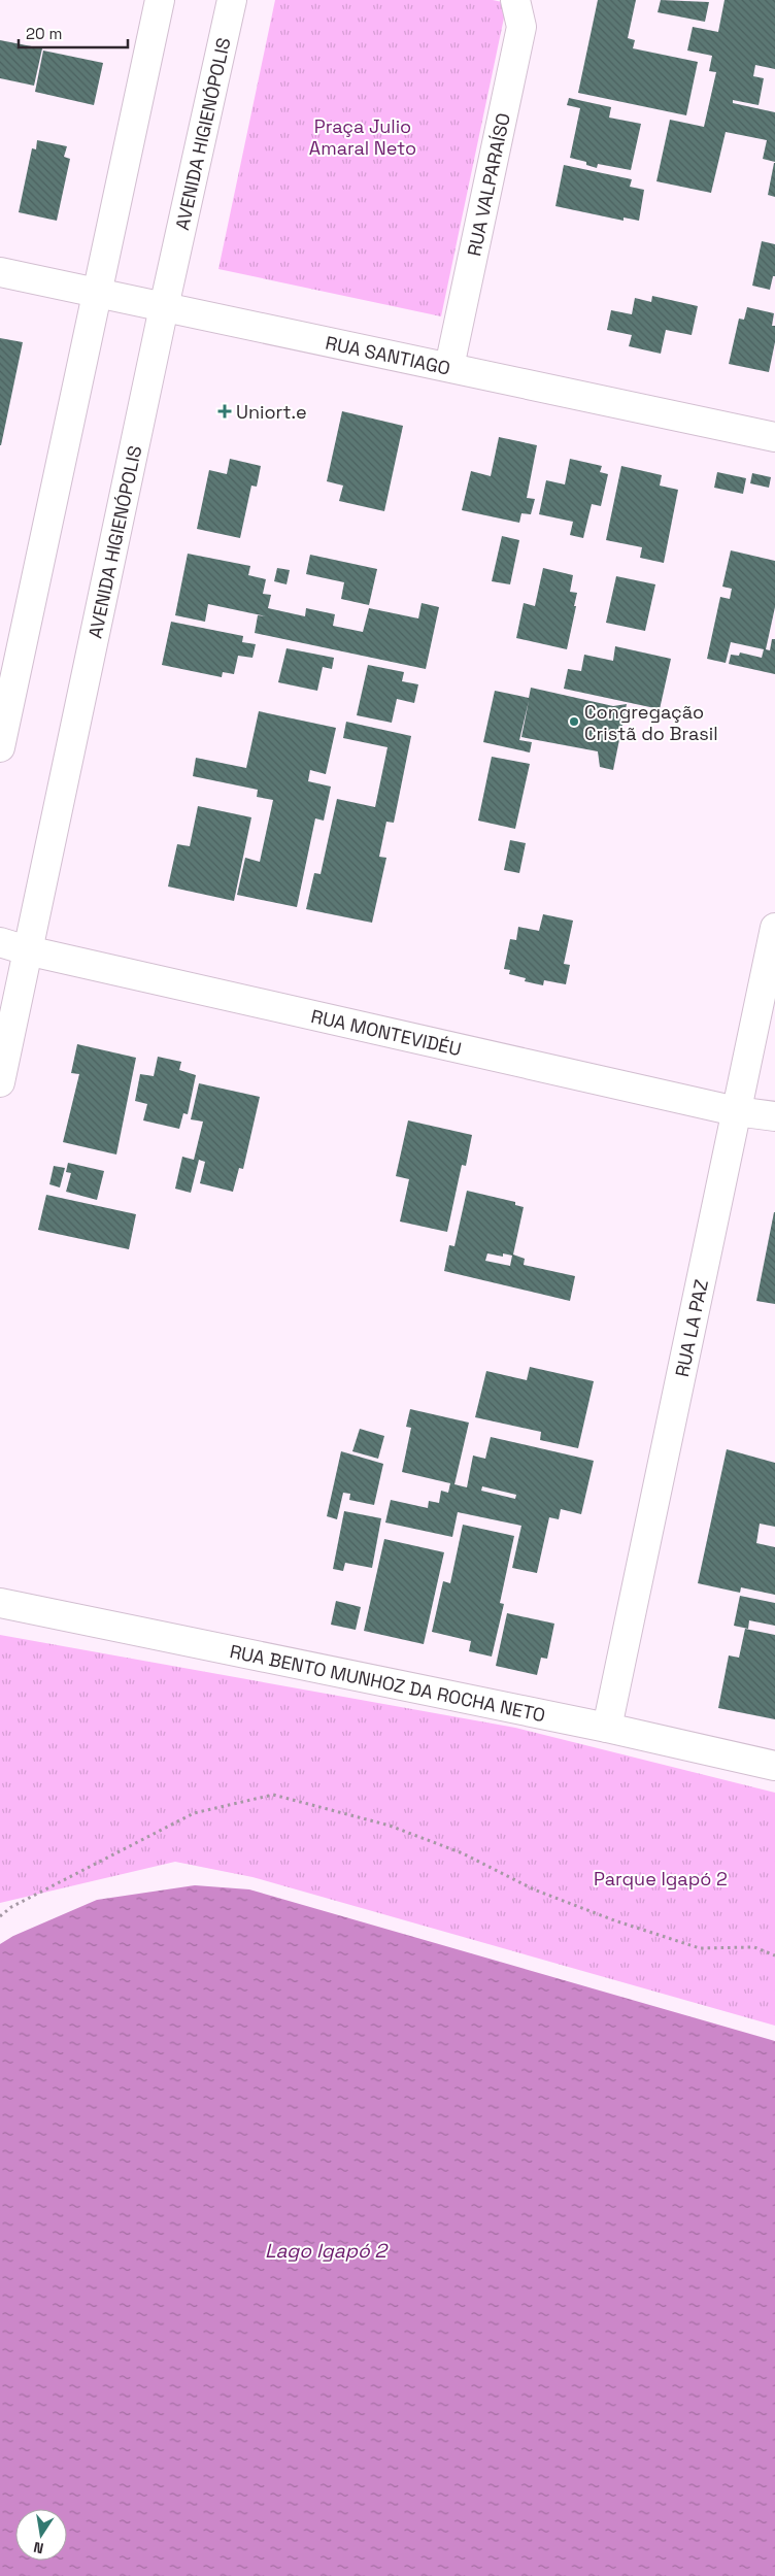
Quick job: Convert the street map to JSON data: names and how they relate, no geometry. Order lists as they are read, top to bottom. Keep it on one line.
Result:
{"streets":{"street":["AVENIDA HIGIENÓPOLIS","RUA VALPARAÍSO","RUA SANTIAGO","RUA MONTEVIDÉU","RUA LA PAZ","RUA BENTO MUNHOZ DA ROCHA NETO"]},"crossings":[["AVENIDA HIGIENÓPOLIS","RUA SANTIAGO"],["AVENIDA HIGIENÓPOLIS","RUA MONTEVIDÉU"],["RUA VALPARAÍSO","RUA SANTIAGO"],["RUA MONTEVIDÉU","RUA LA PAZ"],["RUA LA PAZ","RUA BENTO MUNHOZ DA ROCHA NETO"]],"water":["Lago Igapó 2"],"parks":["Praça Julio Amaral Neto","Parque Igapó 2"],"places":{"health":["Uniort.e"],"other":["Congregação Cristã do Brasil"]},"scale_bar":"20 m","north":"bottom"}
